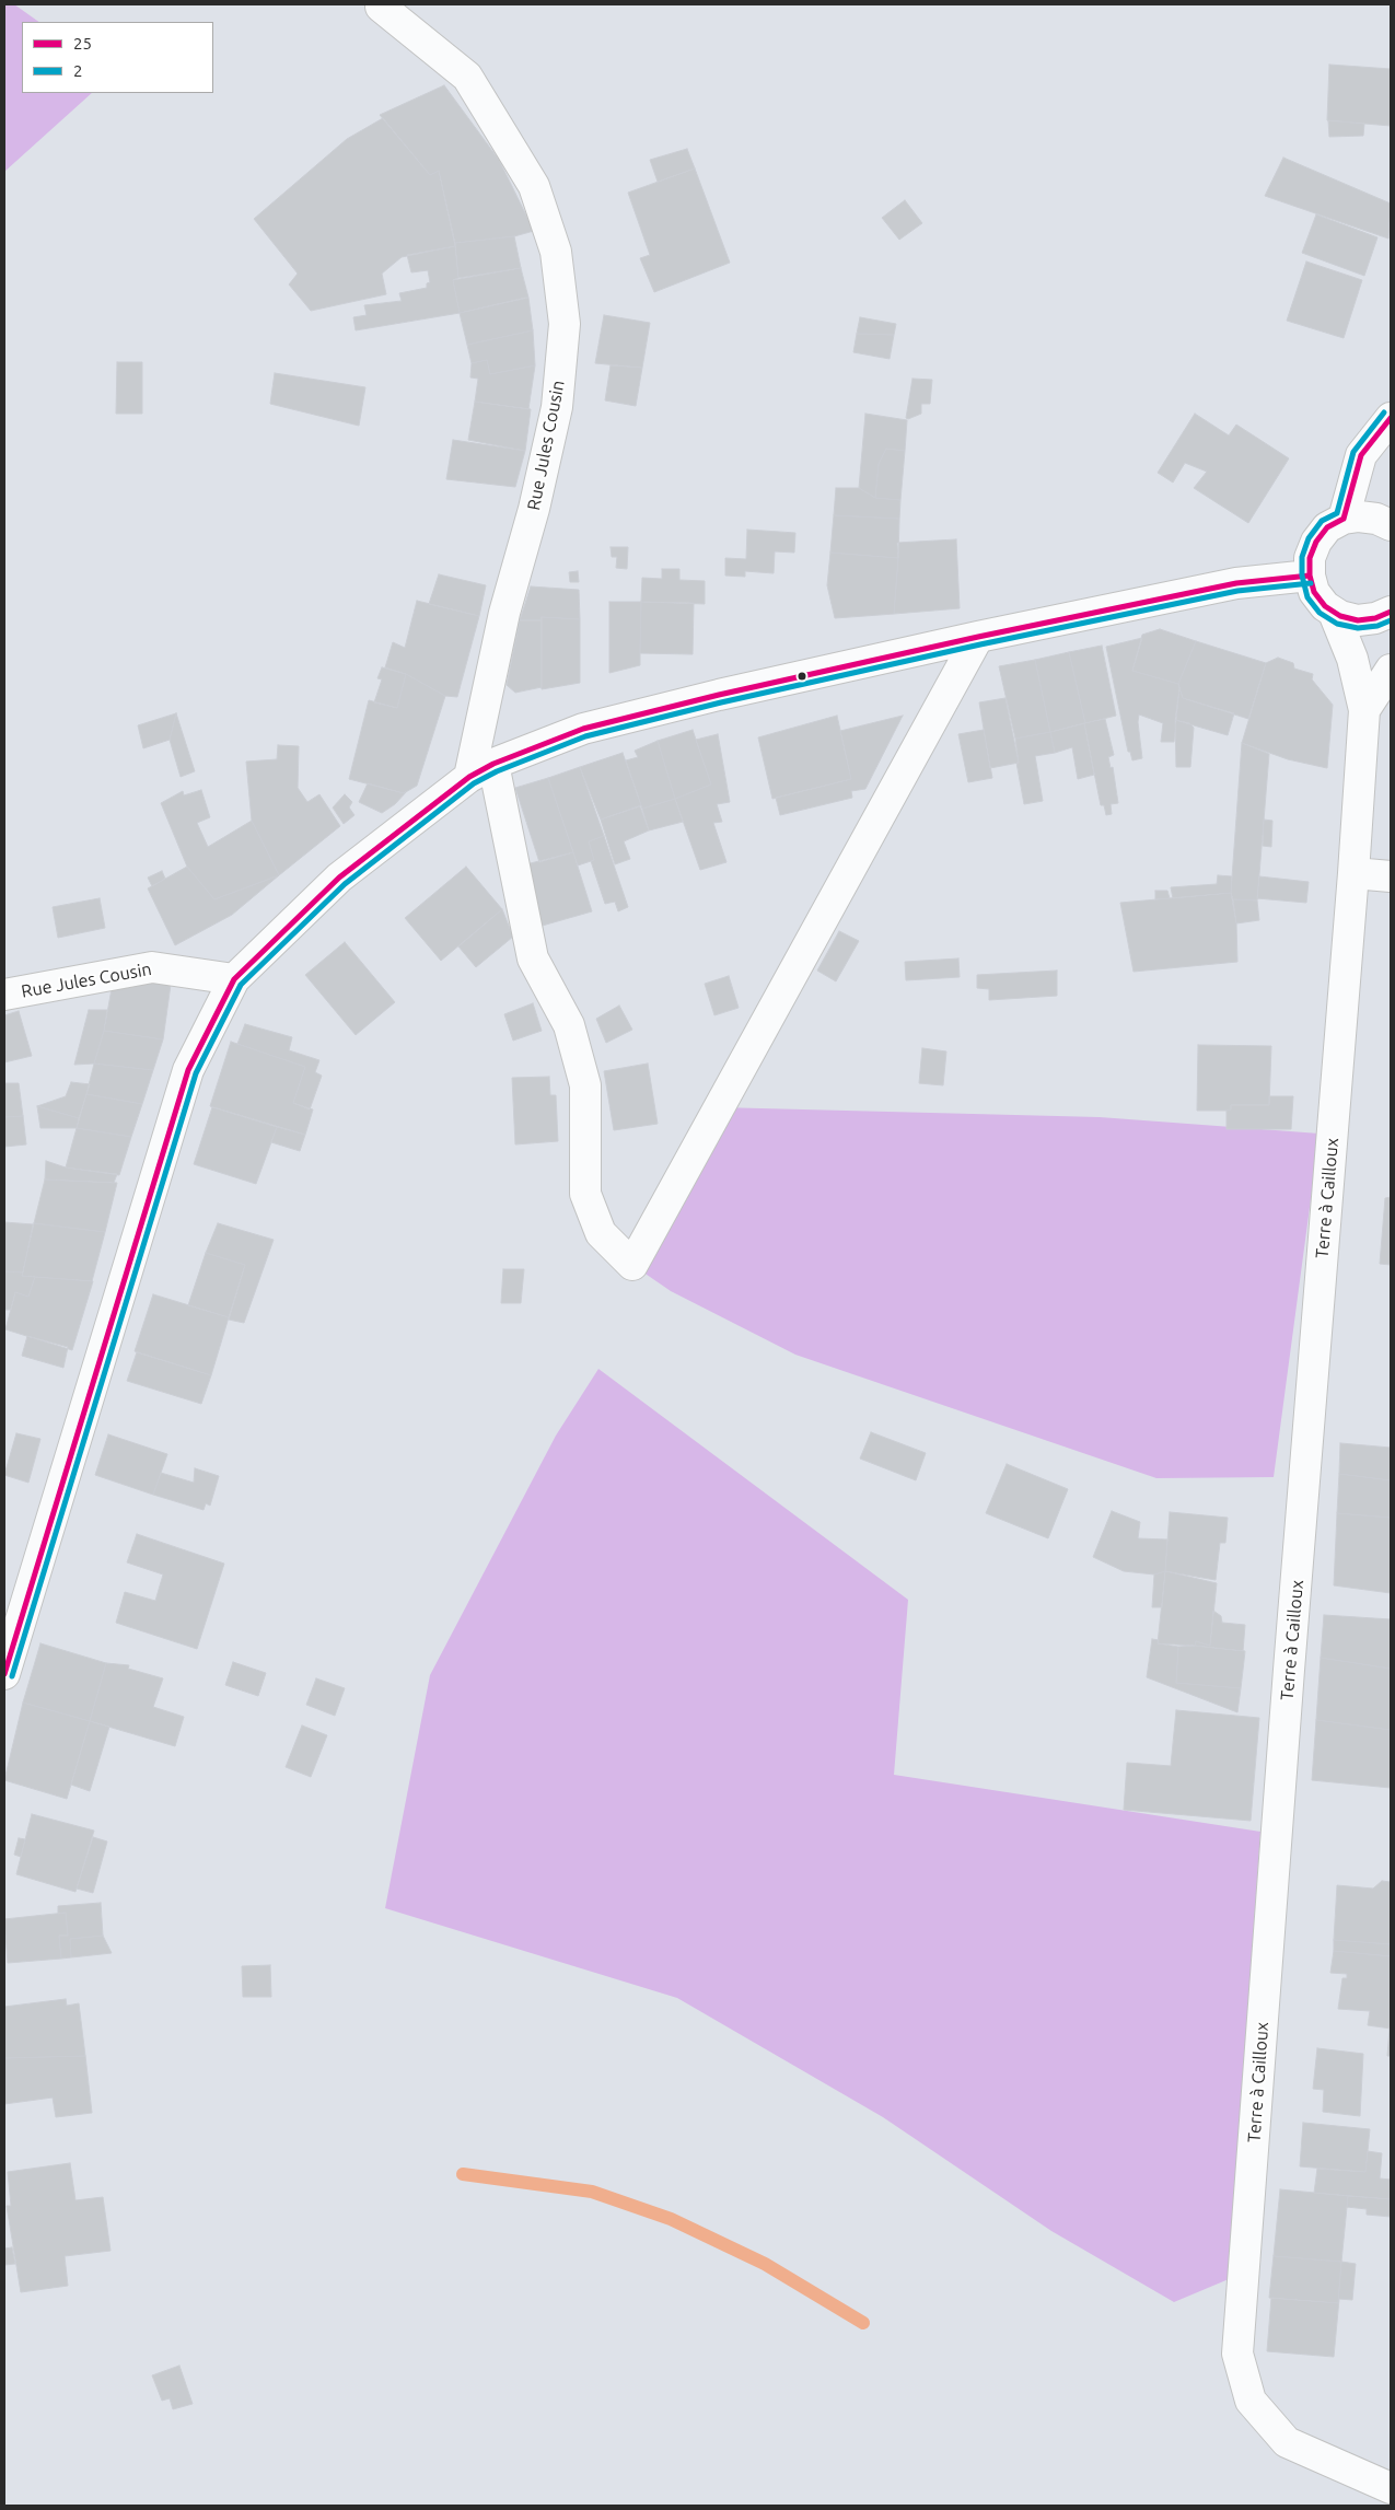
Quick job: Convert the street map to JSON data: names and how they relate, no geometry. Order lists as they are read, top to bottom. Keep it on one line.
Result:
{"streets":{"street":["Rue Jules Cousin","Terre à Cailloux"]},"lines":["transit line 2","transit line 25"],"legend":["25","2"]}
